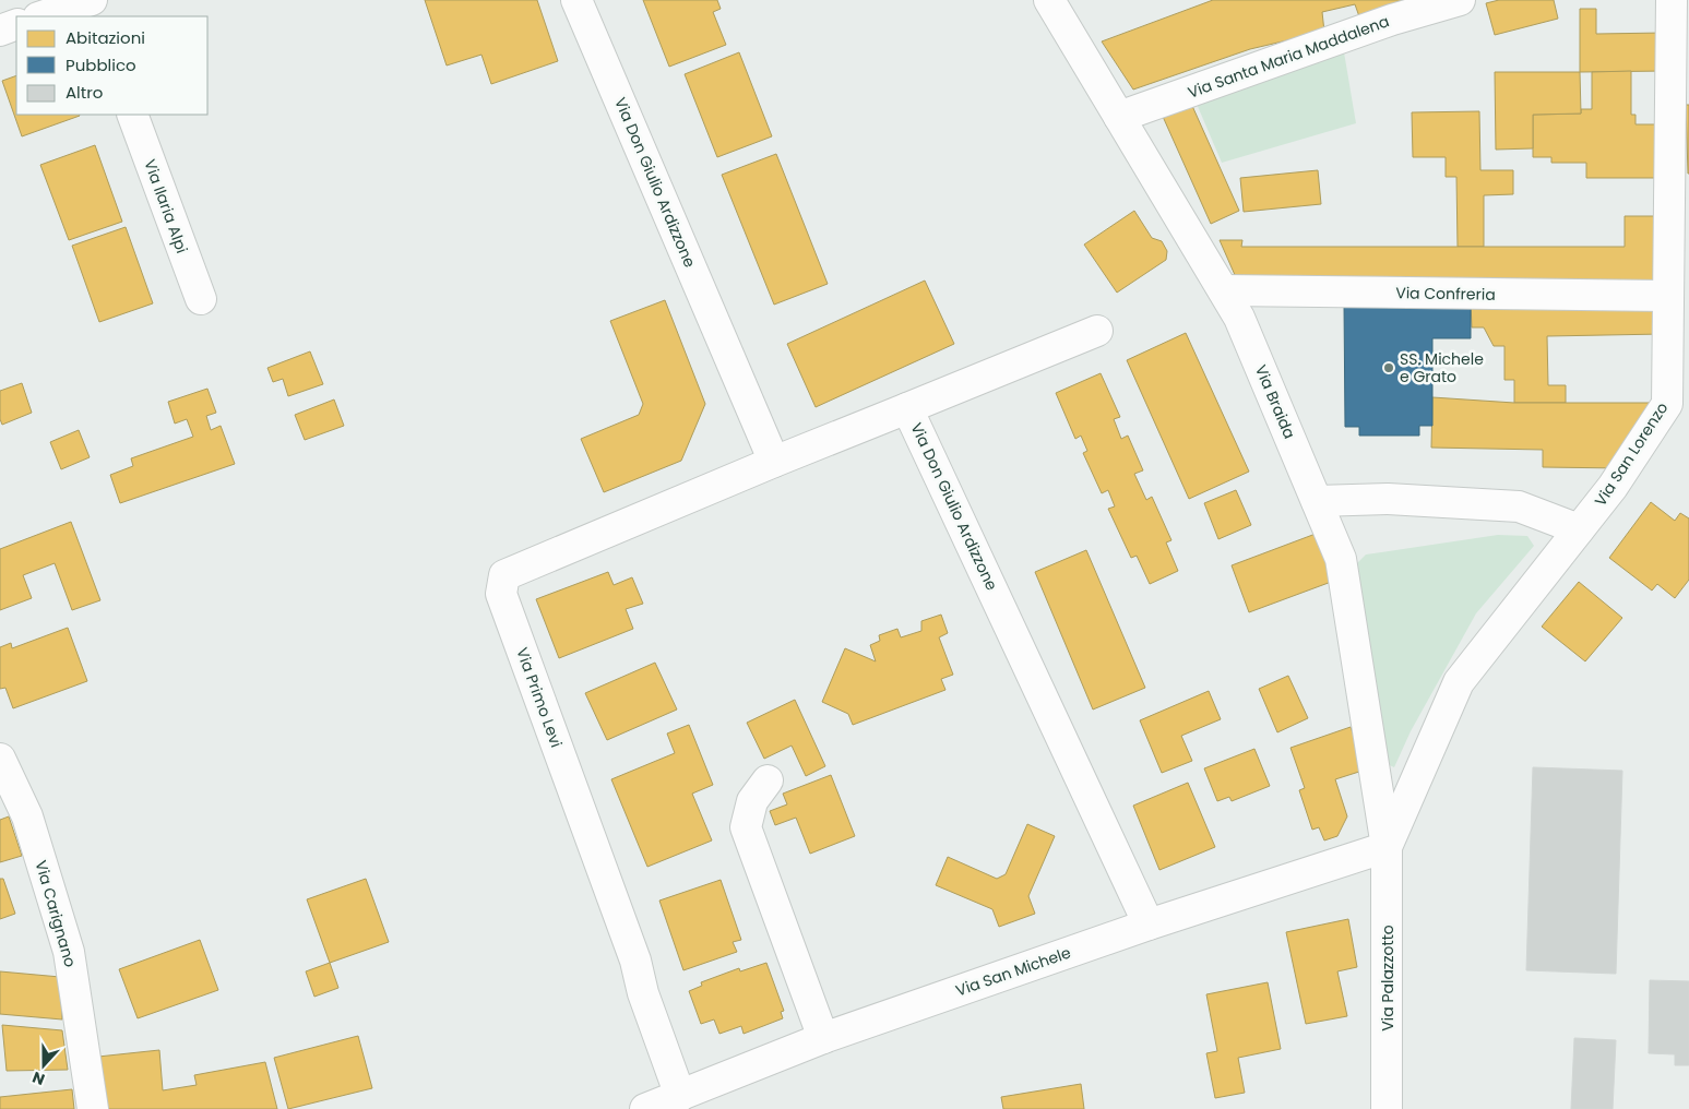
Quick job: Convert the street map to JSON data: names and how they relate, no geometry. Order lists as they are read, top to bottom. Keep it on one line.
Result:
{"streets":{"street":["Via Santa Maria Maddalena","Via Don Giulio Ardizzone","Via Ilaria Alpi","Via Confreria","Via Braida","Via San Lorenzo","Via Primo Levi","Via Carignano","Via San Michele","Via Palazzotto"]},"crossings":[["Via Santa Maria Maddalena","Via Braida"],["Via Don Giulio Ardizzone","Via Primo Levi"],["Via Don Giulio Ardizzone","Via San Michele"],["Via Confreria","Via Braida"],["Via Confreria","Via San Lorenzo"],["Via Braida","Via San Lorenzo"],["Via Braida","Via San Michele"],["Via Braida","Via Palazzotto"],["Via San Lorenzo","Via San Michele"],["Via San Lorenzo","Via Palazzotto"],["Via Primo Levi","Via San Michele"],["Via San Michele","Via Palazzotto"]],"places":["SS. Michele e Grato"],"legend":["Abitazioni","Pubblico","Altro"],"north":"bottom"}
